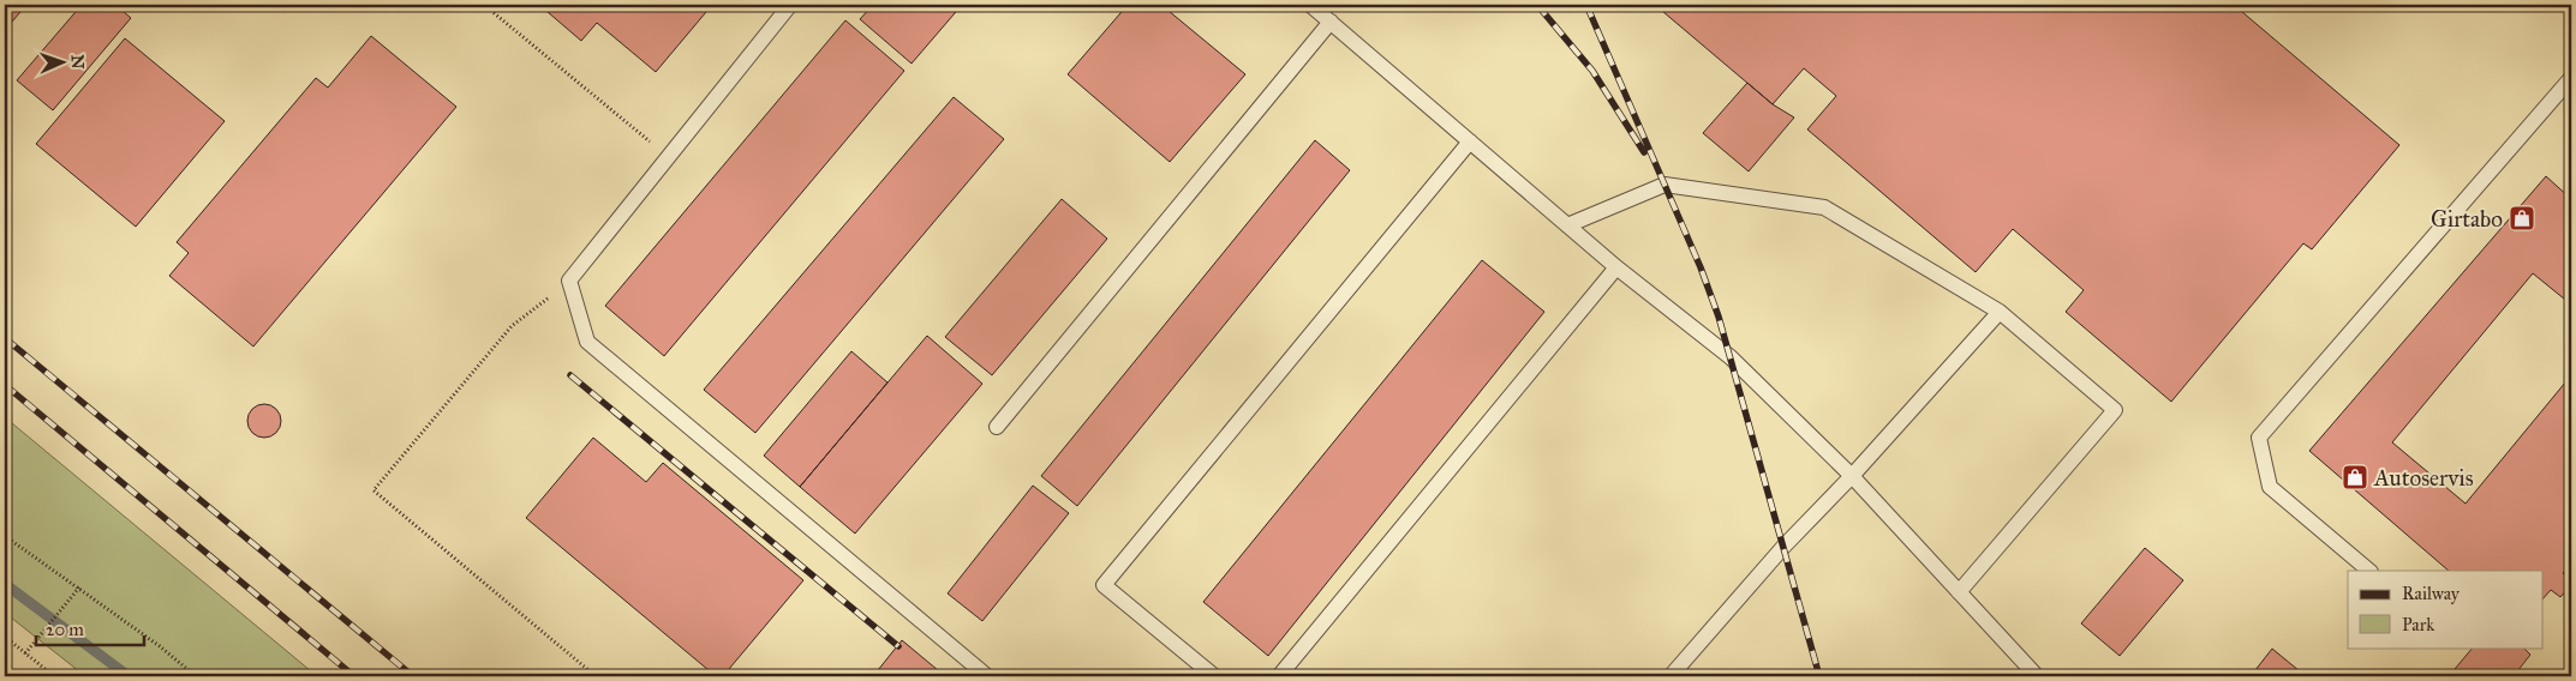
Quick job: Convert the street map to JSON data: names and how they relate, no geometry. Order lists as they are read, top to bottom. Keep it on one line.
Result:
{"places":{"shop":["Girtabo","Autoservis"]},"legend":["Railway","Park"],"scale_bar":"20 m","north":"right"}
